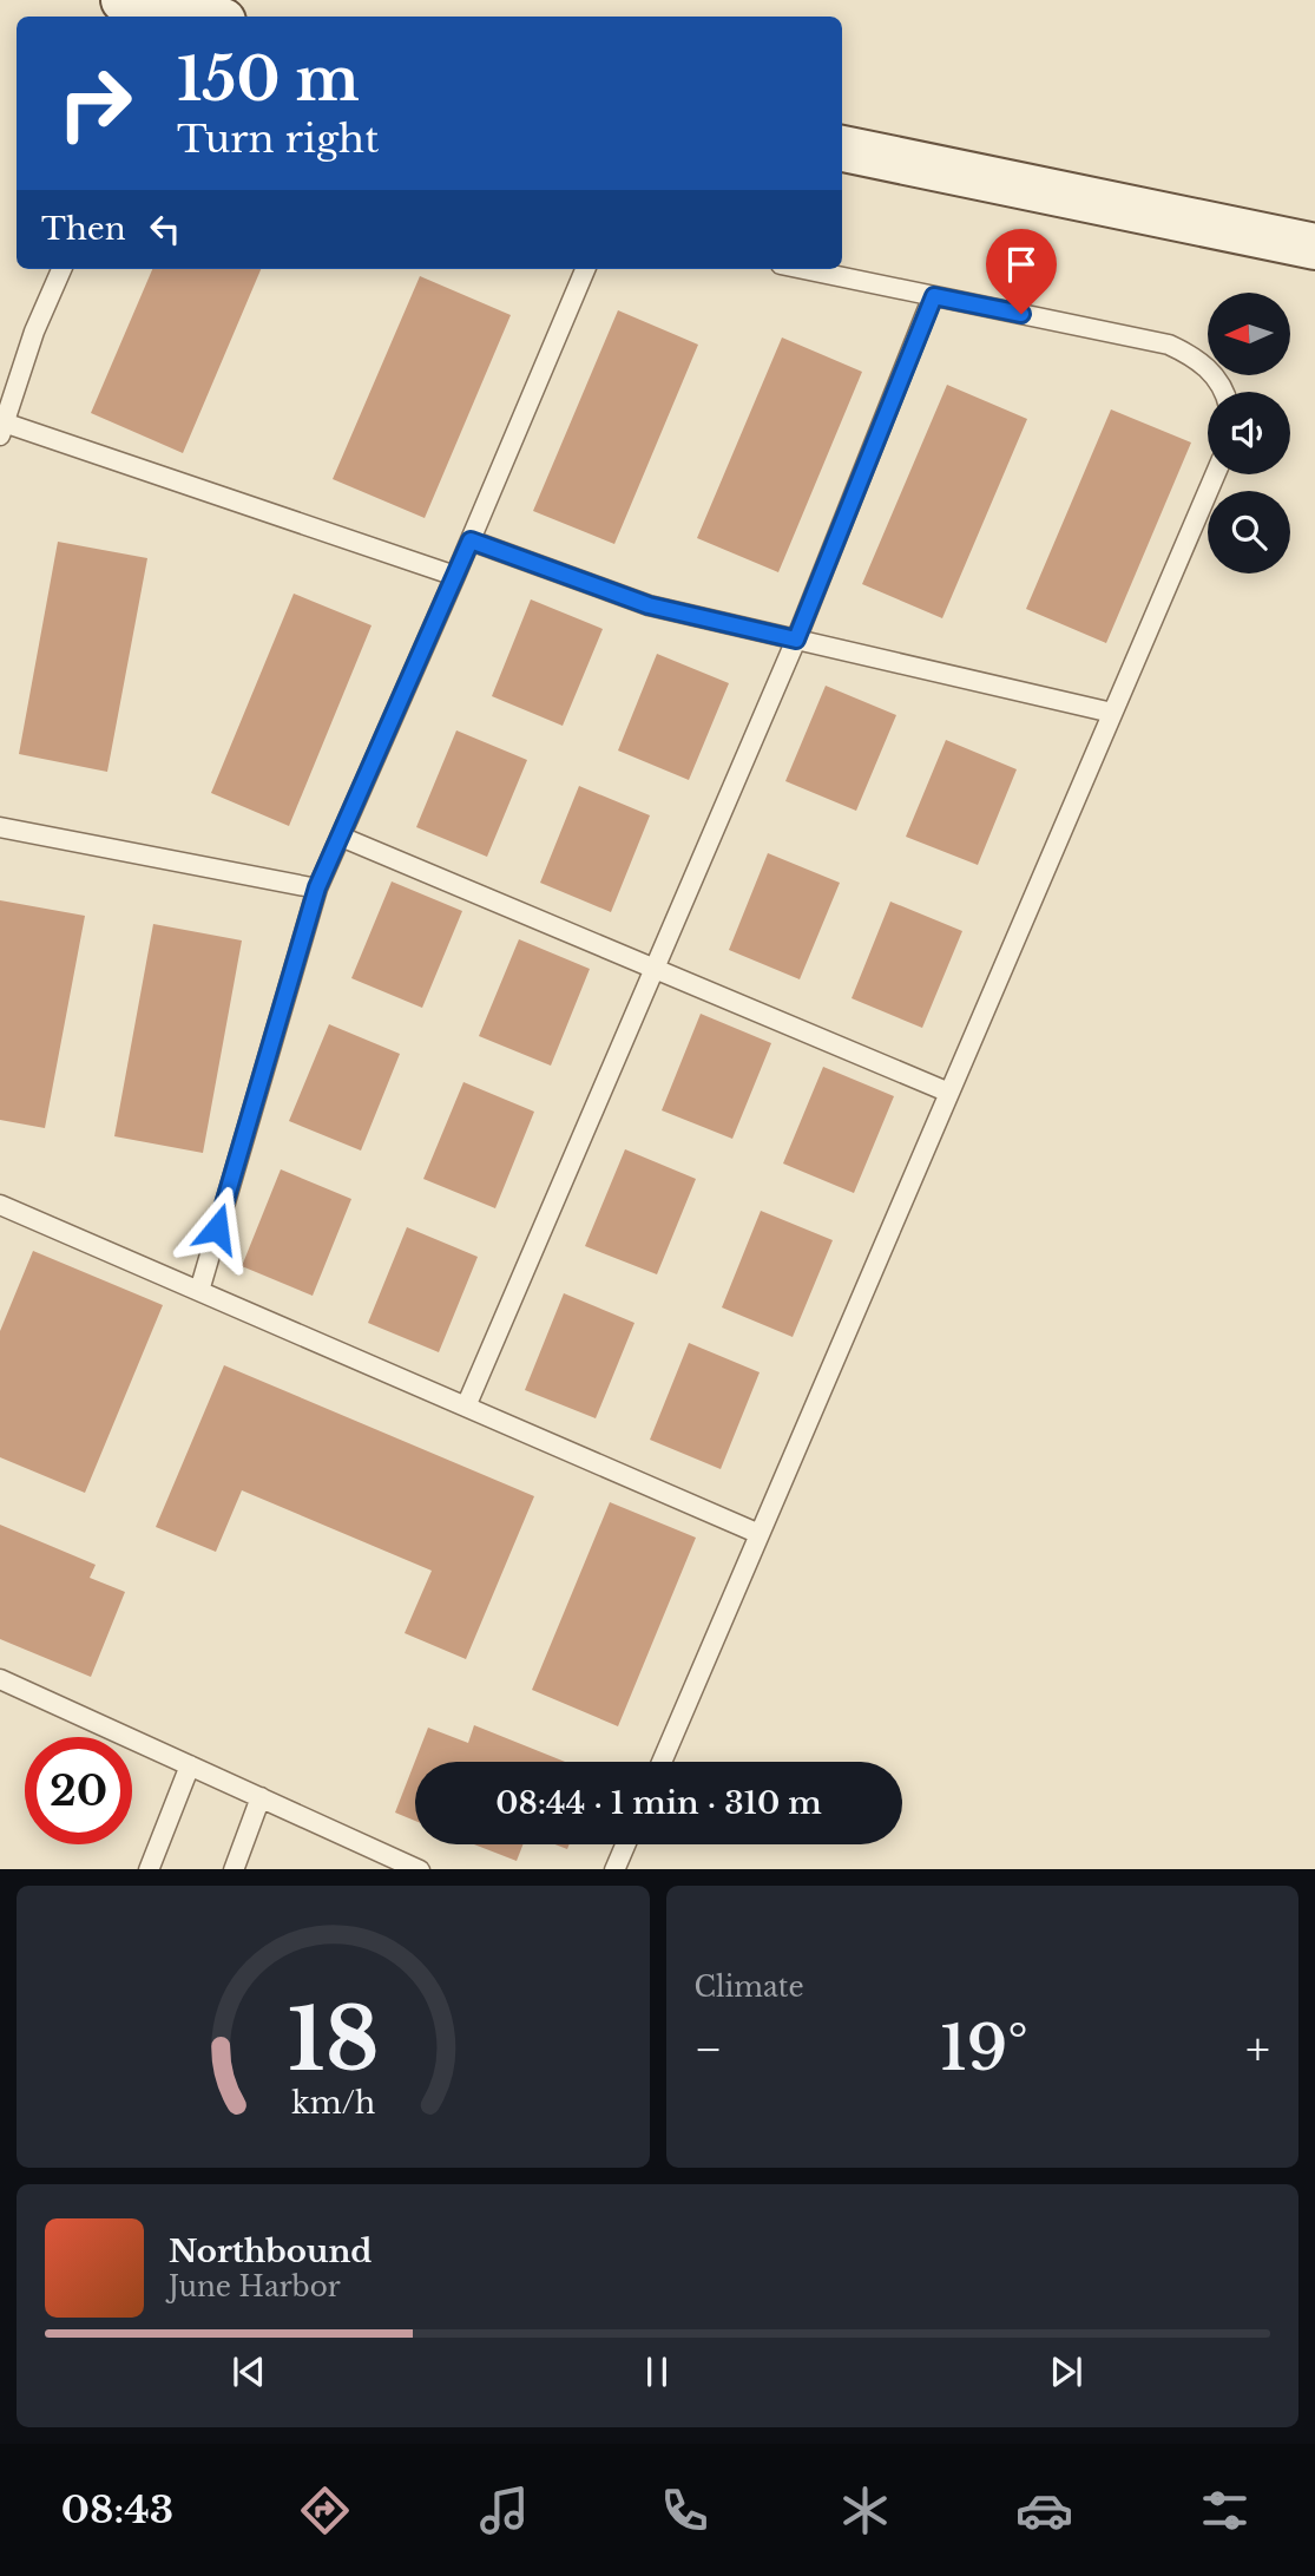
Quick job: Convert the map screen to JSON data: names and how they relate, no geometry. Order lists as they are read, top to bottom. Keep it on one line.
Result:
{"north":"left","page":{"turn":["150 m","Turn right"],"then":"Then","limit":"20","trip":"08:44 · 1 min · 310 m","tile":"Climate","heat":["−","19°","+"],"song":["Northbound","June Harbor"],"tabs":"08:43","gauge":["18","km/h"]}}
